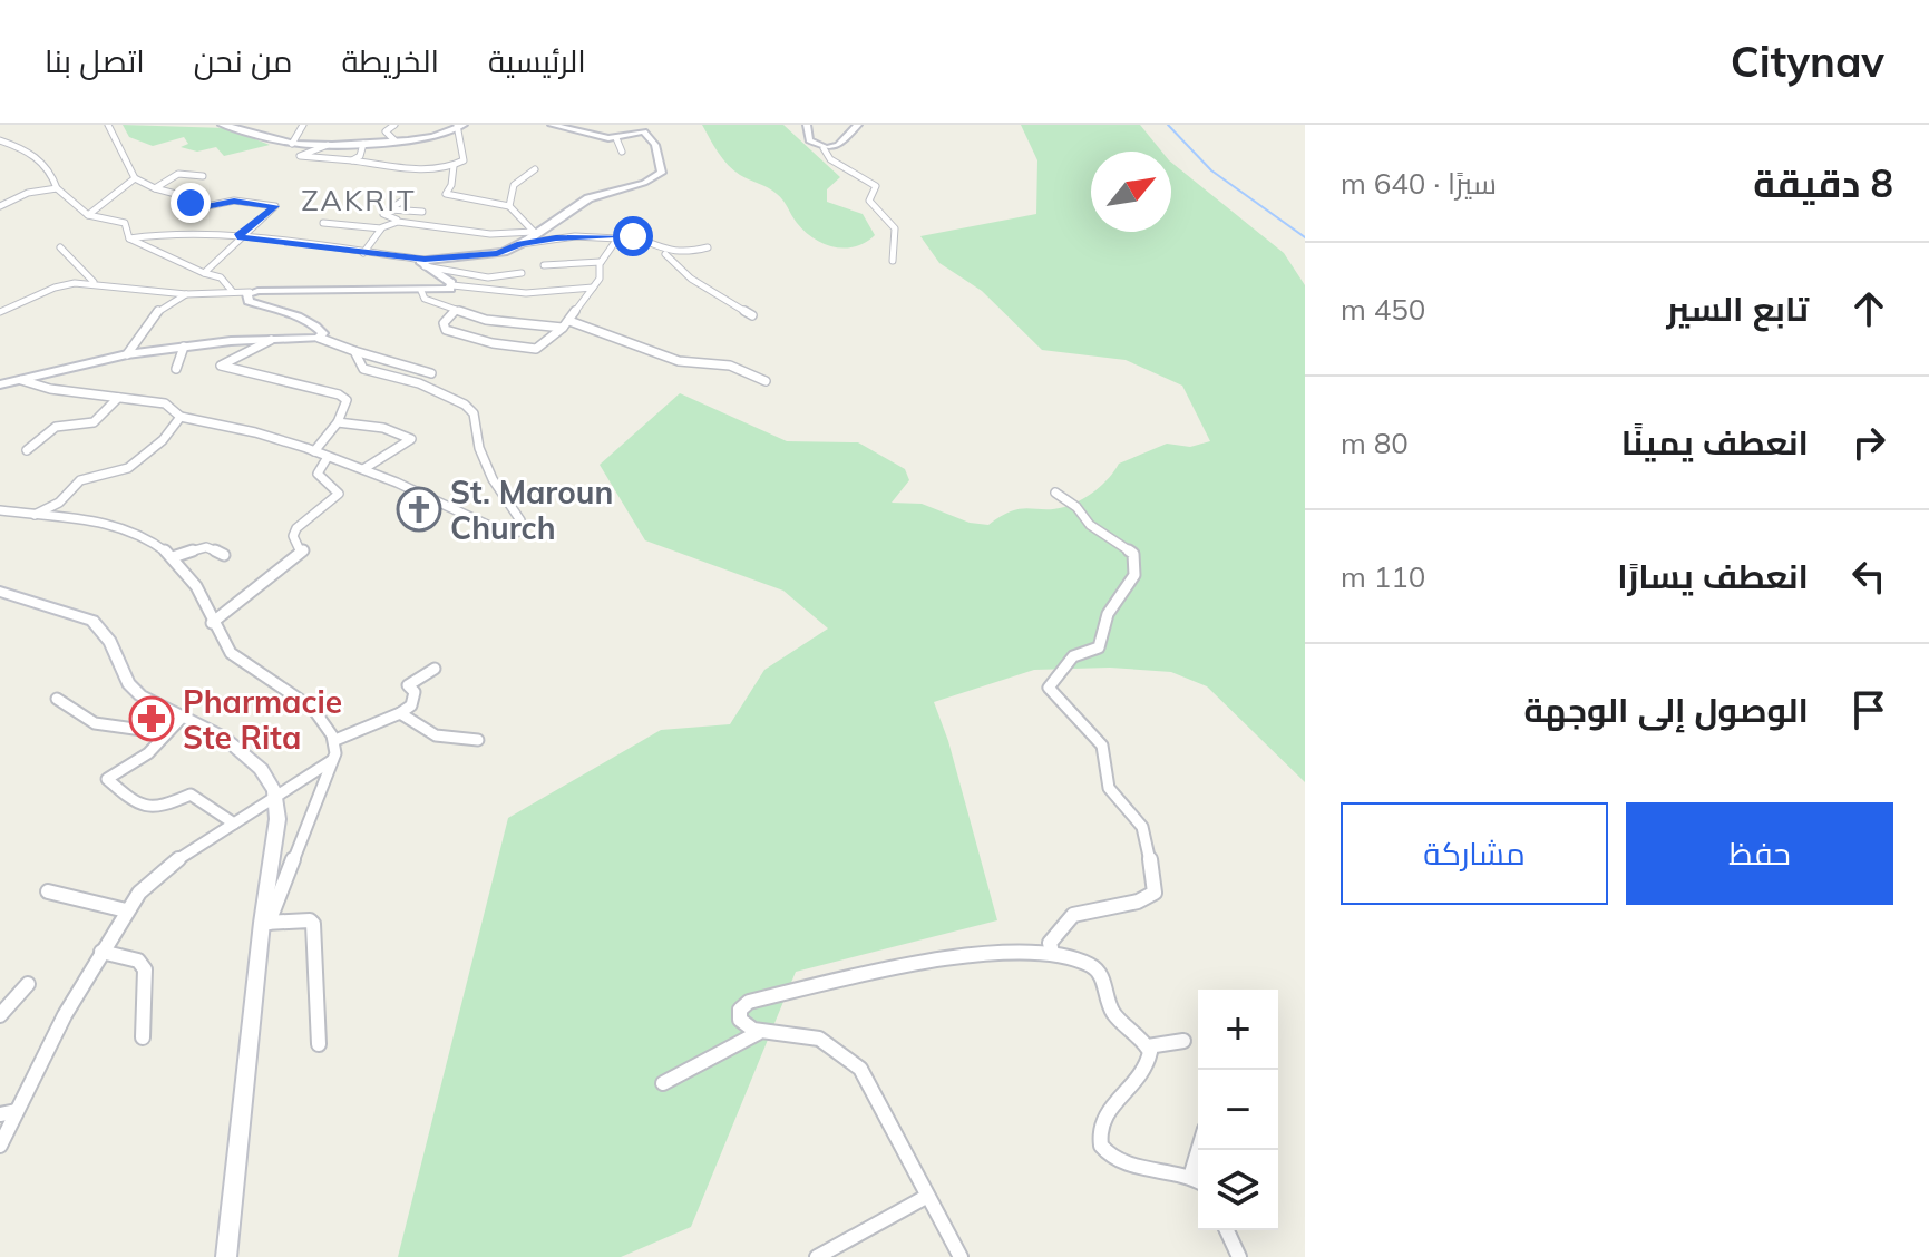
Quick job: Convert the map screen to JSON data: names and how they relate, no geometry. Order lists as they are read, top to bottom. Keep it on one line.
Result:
{"districts":["ZAKRIT"],"places":{"church":["St. Maroun Church"],"pharmacy":["Pharmacie Ste Rita"]},"north":"top right","page":{"header":"Citynav","nav":["الرئيسية","الخريطة","من نحن","اتصل بنا"],"heading":["8 دقيقة","سيرًا · 640 m"],"list":[["تابع السير","450 m"],["انعطف يمينًا","80 m"],["انعطف يسارًا","110 m"],"الوصول إلى الوجهة"],"buttons":["حفظ","مشاركة"],"map_buttons":["+","−"]}}
